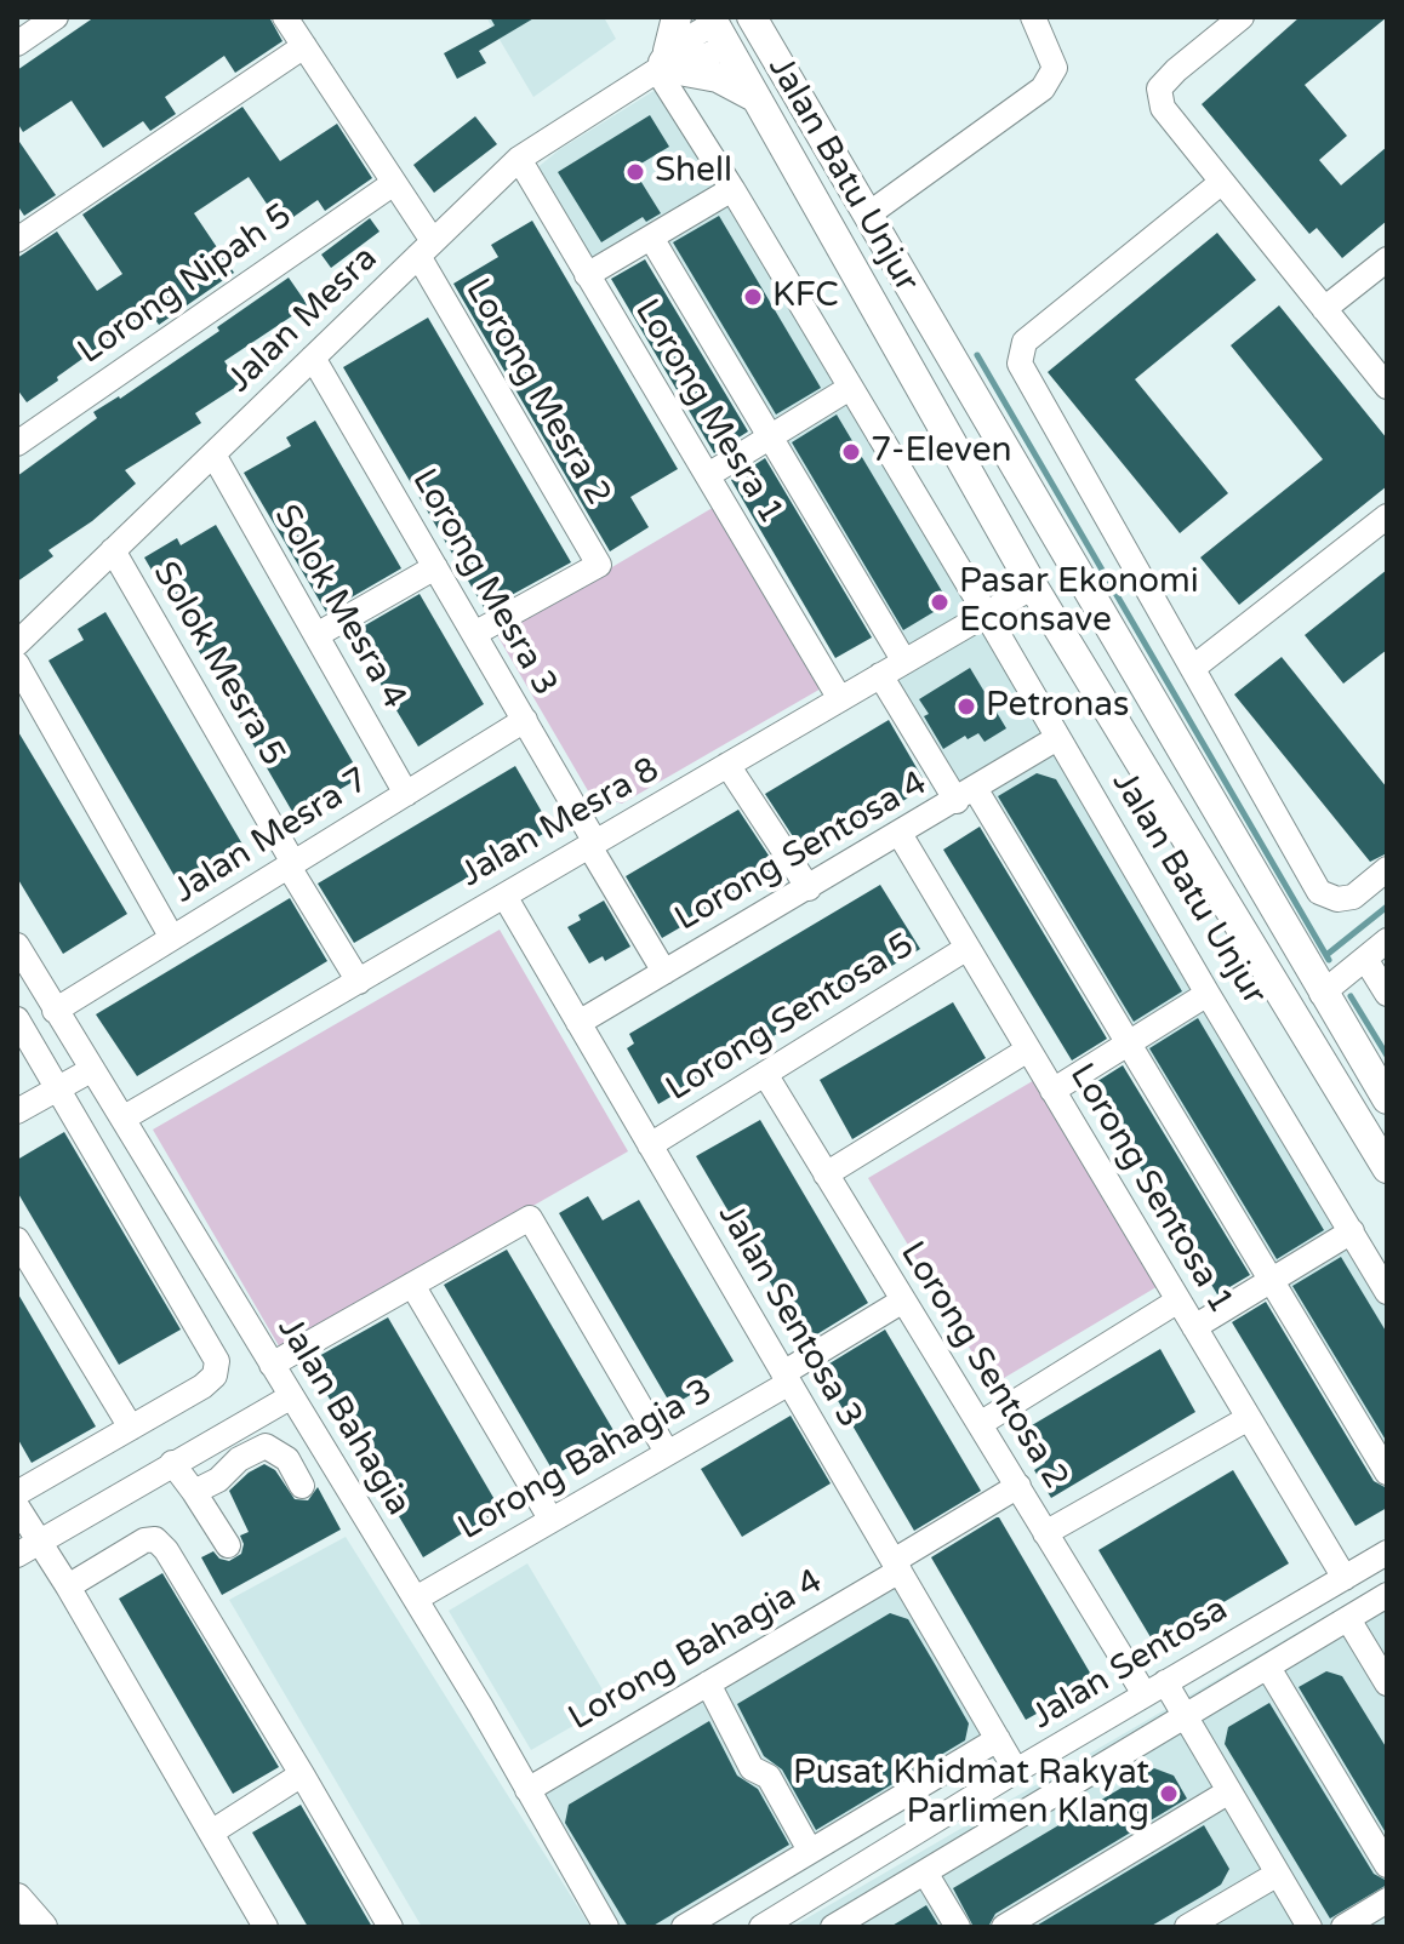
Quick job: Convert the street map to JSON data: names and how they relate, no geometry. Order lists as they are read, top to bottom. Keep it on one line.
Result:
{"streets":{"main road":["Jalan Batu Unjur"],"street":["Lorong Nipah 5","Jalan Mesra","Lorong Mesra 2","Lorong Mesra 1","Lorong Mesra 3","Solok Mesra 4","Solok Mesra 5","Jalan Mesra 8","Jalan Mesra 7","Lorong Sentosa 4","Lorong Sentosa 5","Lorong Sentosa 1","Jalan Sentosa 3","Lorong Sentosa 2","Jalan Bahagia","Lorong Bahagia 3","Lorong Bahagia 4","Jalan Sentosa"]},"crossings":[["Jalan Batu Unjur","Jalan Mesra"],["Jalan Batu Unjur","Jalan Mesra 8"],["Jalan Batu Unjur","Lorong Sentosa 4"],["Lorong Nipah 5","Lorong Mesra 2"],["Jalan Mesra","Lorong Mesra 2"],["Jalan Mesra","Lorong Mesra 1"],["Jalan Mesra","Lorong Mesra 3"],["Jalan Mesra","Solok Mesra 4"],["Jalan Mesra","Solok Mesra 5"],["Lorong Mesra 2","Lorong Mesra 3"],["Lorong Mesra 1","Jalan Mesra 8"],["Lorong Mesra 3","Jalan Mesra 8"],["Lorong Mesra 3","Jalan Mesra 7"],["Lorong Mesra 3","Lorong Sentosa 4"],["Solok Mesra 4","Jalan Mesra 7"],["Solok Mesra 5","Jalan Mesra 8"],["Solok Mesra 5","Jalan Mesra 7"],["Jalan Mesra 8","Jalan Sentosa 3"],["Jalan Mesra 8","Jalan Bahagia"],["Jalan Mesra 7","Jalan Bahagia"],["Lorong Sentosa 4","Lorong Sentosa 1"],["Lorong Sentosa 4","Jalan Sentosa 3"],["Lorong Sentosa 5","Lorong Sentosa 1"],["Lorong Sentosa 5","Jalan Sentosa 3"],["Lorong Sentosa 5","Lorong Sentosa 2"],["Lorong Sentosa 1","Jalan Sentosa"],["Jalan Sentosa 3","Lorong Bahagia 3"],["Jalan Sentosa 3","Lorong Bahagia 4"],["Jalan Sentosa 3","Jalan Sentosa"],["Lorong Sentosa 2","Lorong Bahagia 3"],["Lorong Sentosa 2","Lorong Bahagia 4"],["Lorong Sentosa 2","Jalan Sentosa"],["Jalan Bahagia","Lorong Bahagia 3"],["Jalan Bahagia","Lorong Bahagia 4"]],"places":["Shell","KFC","7-Eleven","Pasar Ekonomi Econsave","Petronas","Pusat Khidmat Rakyat Parlimen Klang"]}
